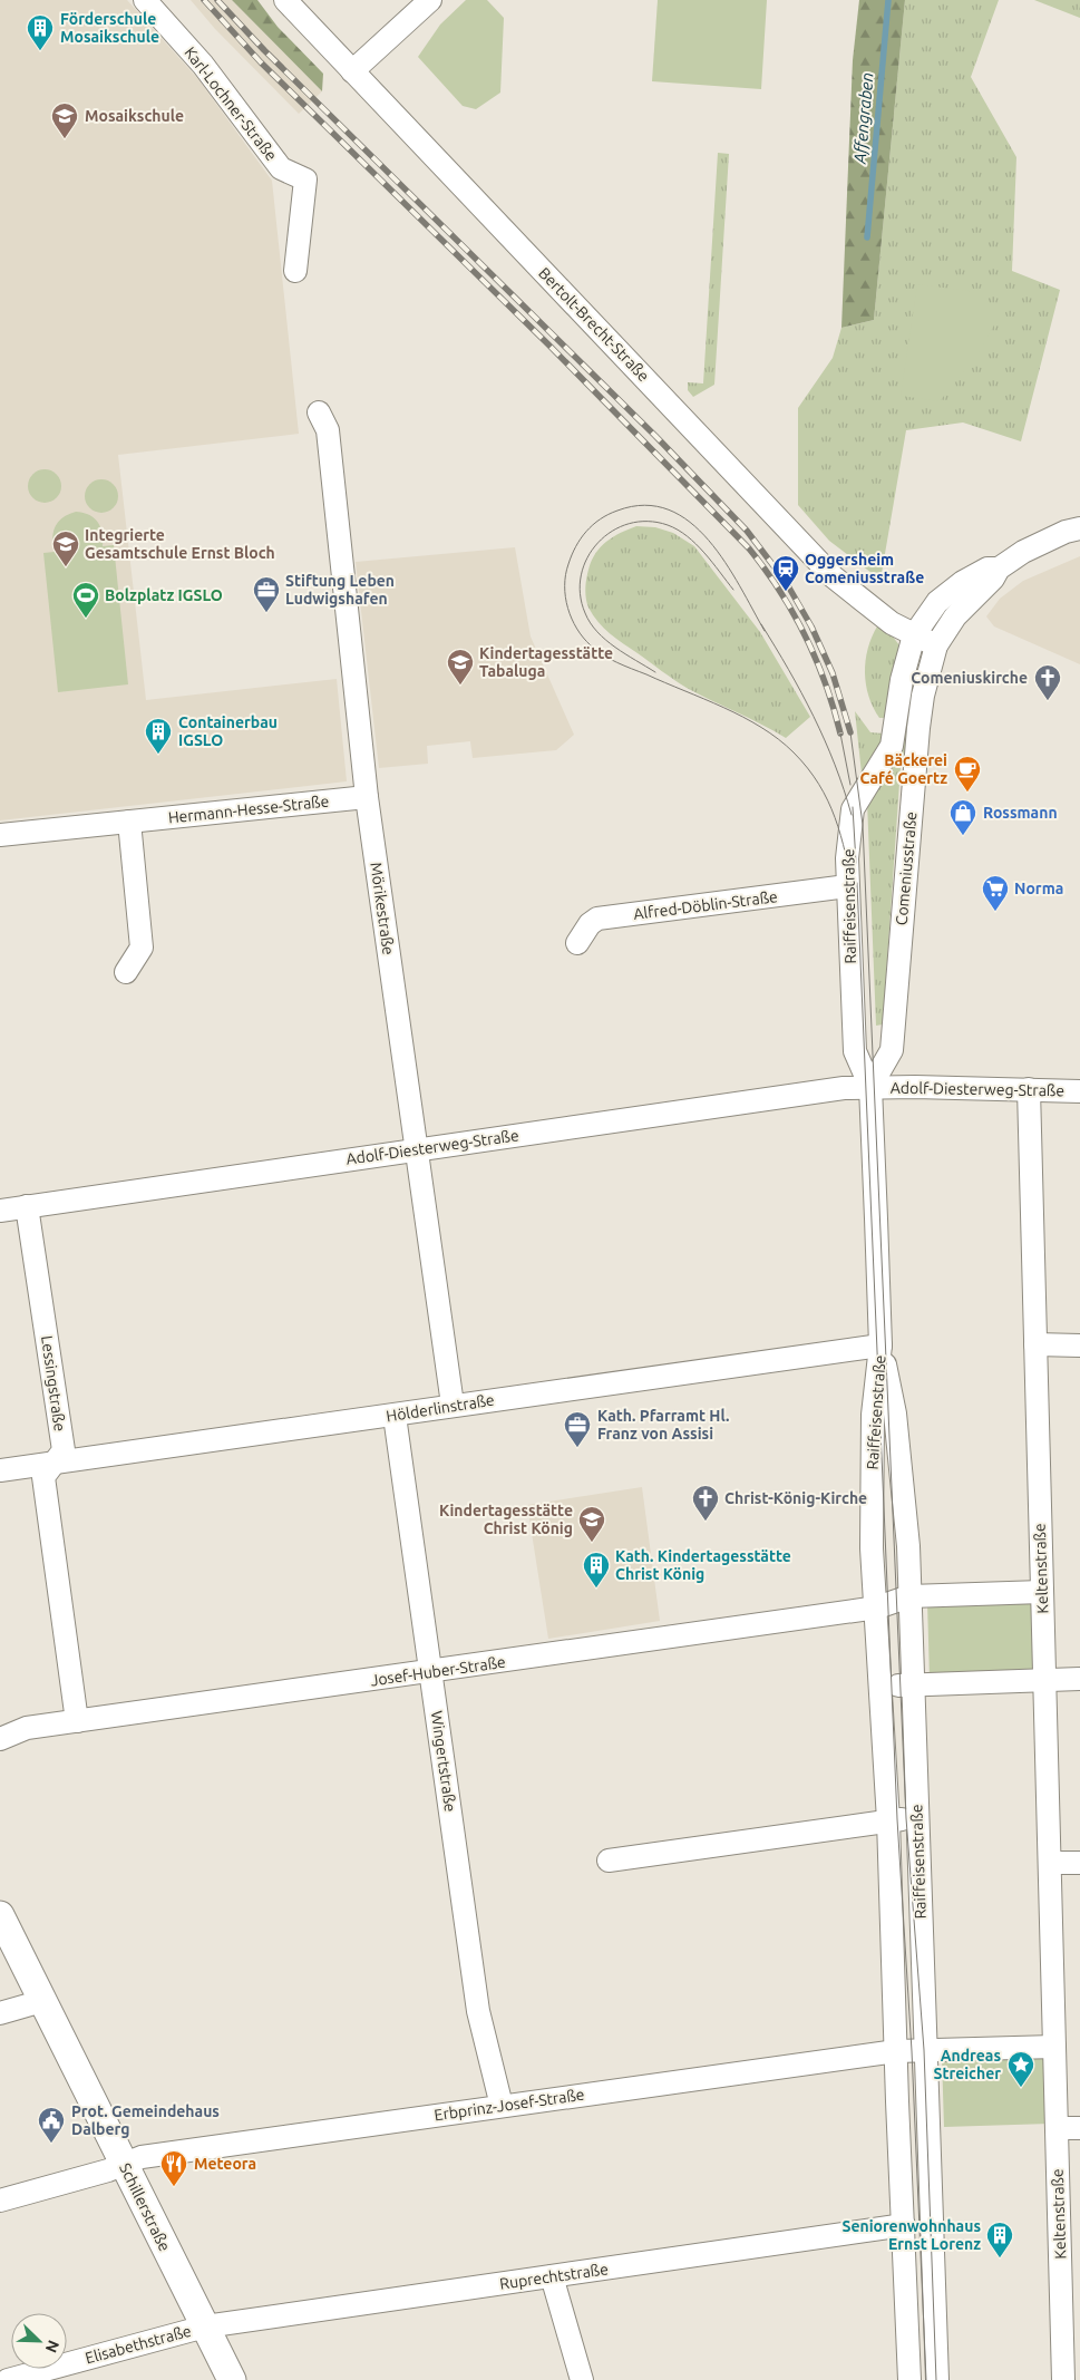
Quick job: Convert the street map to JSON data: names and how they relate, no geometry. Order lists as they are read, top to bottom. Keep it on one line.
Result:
{"streets":{"street":["Karl-Lochner-Straße","Bertolt-Brecht-Straße","Hermann-Hesse-Straße","Comeniusstraße","Alfred-Döblin-Straße","Raiffeisenstraße","Mörikestraße","Adolf-Diesterweg-Straße","Lessingstraße","Hölderlinstraße","Keltenstraße","Josef-Huber-Straße","Wingertstraße","Erbprinz-Josef-Straße","Schillerstraße","Ruprechtstraße","Elisabethstraße"]},"crossings":[["Bertolt-Brecht-Straße","Comeniusstraße"],["Bertolt-Brecht-Straße","Raiffeisenstraße"],["Hermann-Hesse-Straße","Mörikestraße"],["Comeniusstraße","Raiffeisenstraße"],["Comeniusstraße","Adolf-Diesterweg-Straße"],["Alfred-Döblin-Straße","Raiffeisenstraße"],["Raiffeisenstraße","Adolf-Diesterweg-Straße"],["Raiffeisenstraße","Hölderlinstraße"],["Raiffeisenstraße","Josef-Huber-Straße"],["Raiffeisenstraße","Erbprinz-Josef-Straße"],["Raiffeisenstraße","Ruprechtstraße"],["Mörikestraße","Adolf-Diesterweg-Straße"],["Mörikestraße","Hölderlinstraße"],["Adolf-Diesterweg-Straße","Lessingstraße"],["Adolf-Diesterweg-Straße","Keltenstraße"],["Lessingstraße","Hölderlinstraße"],["Lessingstraße","Josef-Huber-Straße"],["Hölderlinstraße","Wingertstraße"],["Keltenstraße","Josef-Huber-Straße"],["Josef-Huber-Straße","Wingertstraße"],["Wingertstraße","Erbprinz-Josef-Straße"],["Erbprinz-Josef-Straße","Schillerstraße"],["Schillerstraße","Ruprechtstraße"],["Schillerstraße","Elisabethstraße"],["Ruprechtstraße","Elisabethstraße"]],"water":["Affengraben"],"places":{"building":["Förderschule Mosaikschule","Containerbau IGSLO","Kath. Kindertagesstätte Christ König","Seniorenwohnhaus Ernst Lorenz"],"school or university":["Mosaikschule","Integrierte Gesamtschule Ernst Bloch","Kindertagesstätte Tabaluga","Kindertagesstätte Christ König"],"station":["Oggersheim Comeniusstraße"],"office":["Stiftung Leben Ludwigshafen","Kath. Pfarramt Hl. Franz von Assisi"],"sports":["Bolzplatz IGSLO"],"church":["Comeniuskirche","Christ-König-Kirche"],"cafe":["Bäckerei Café Goertz"],"shop":["Rossmann"],"supermarket":["Norma"],"place":["Andreas Streicher"],"public building":["Prot. Gemeindehaus Dalberg"],"restaurant":["Meteora"]},"north":"bottom right"}
